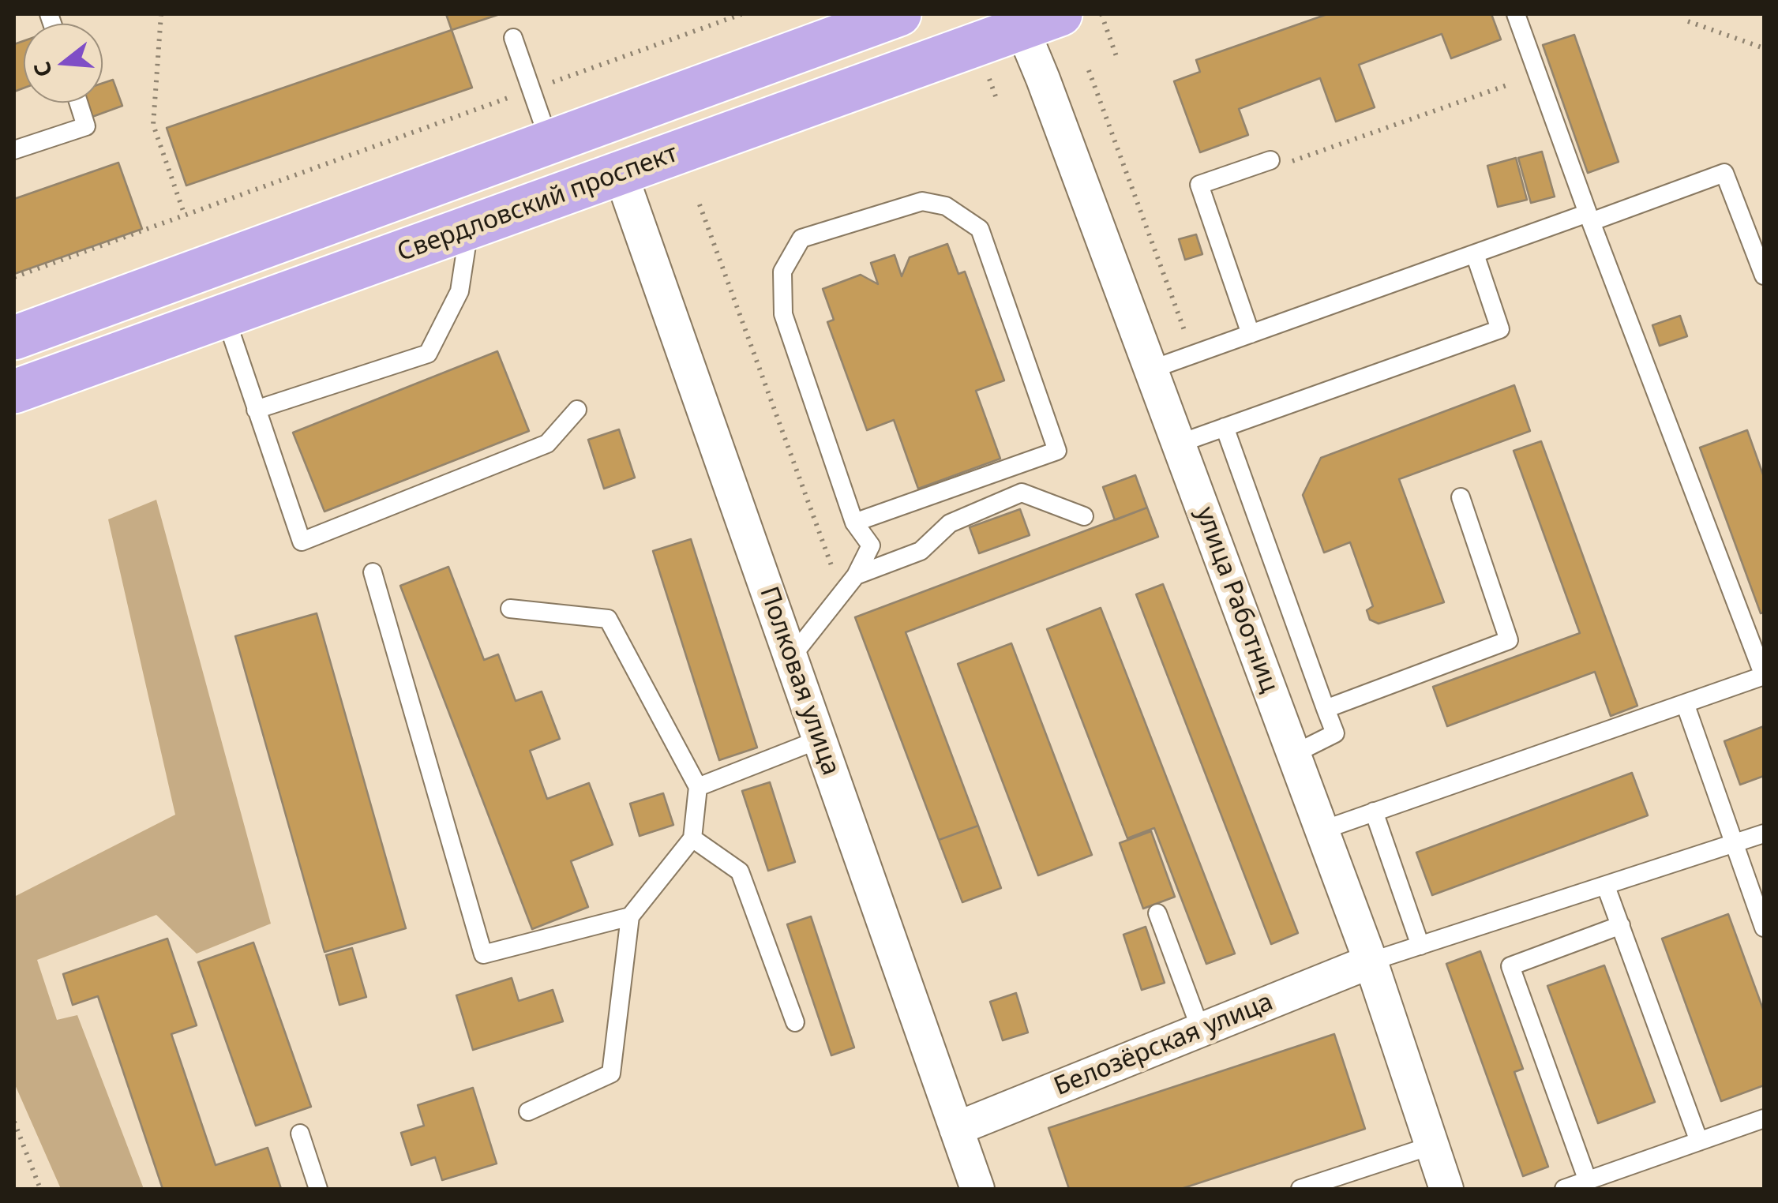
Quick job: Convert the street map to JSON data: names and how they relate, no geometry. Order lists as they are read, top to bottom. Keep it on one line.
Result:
{"streets":{"main road":["Свердловский проспект"],"street":["улица Работниц","Полковая улица","Белозёрская улица"]},"crossings":[["Свердловский проспект","улица Работниц"],["Свердловский проспект","Полковая улица"],["улица Работниц","Белозёрская улица"],["Полковая улица","Белозёрская улица"]],"north":"left"}
